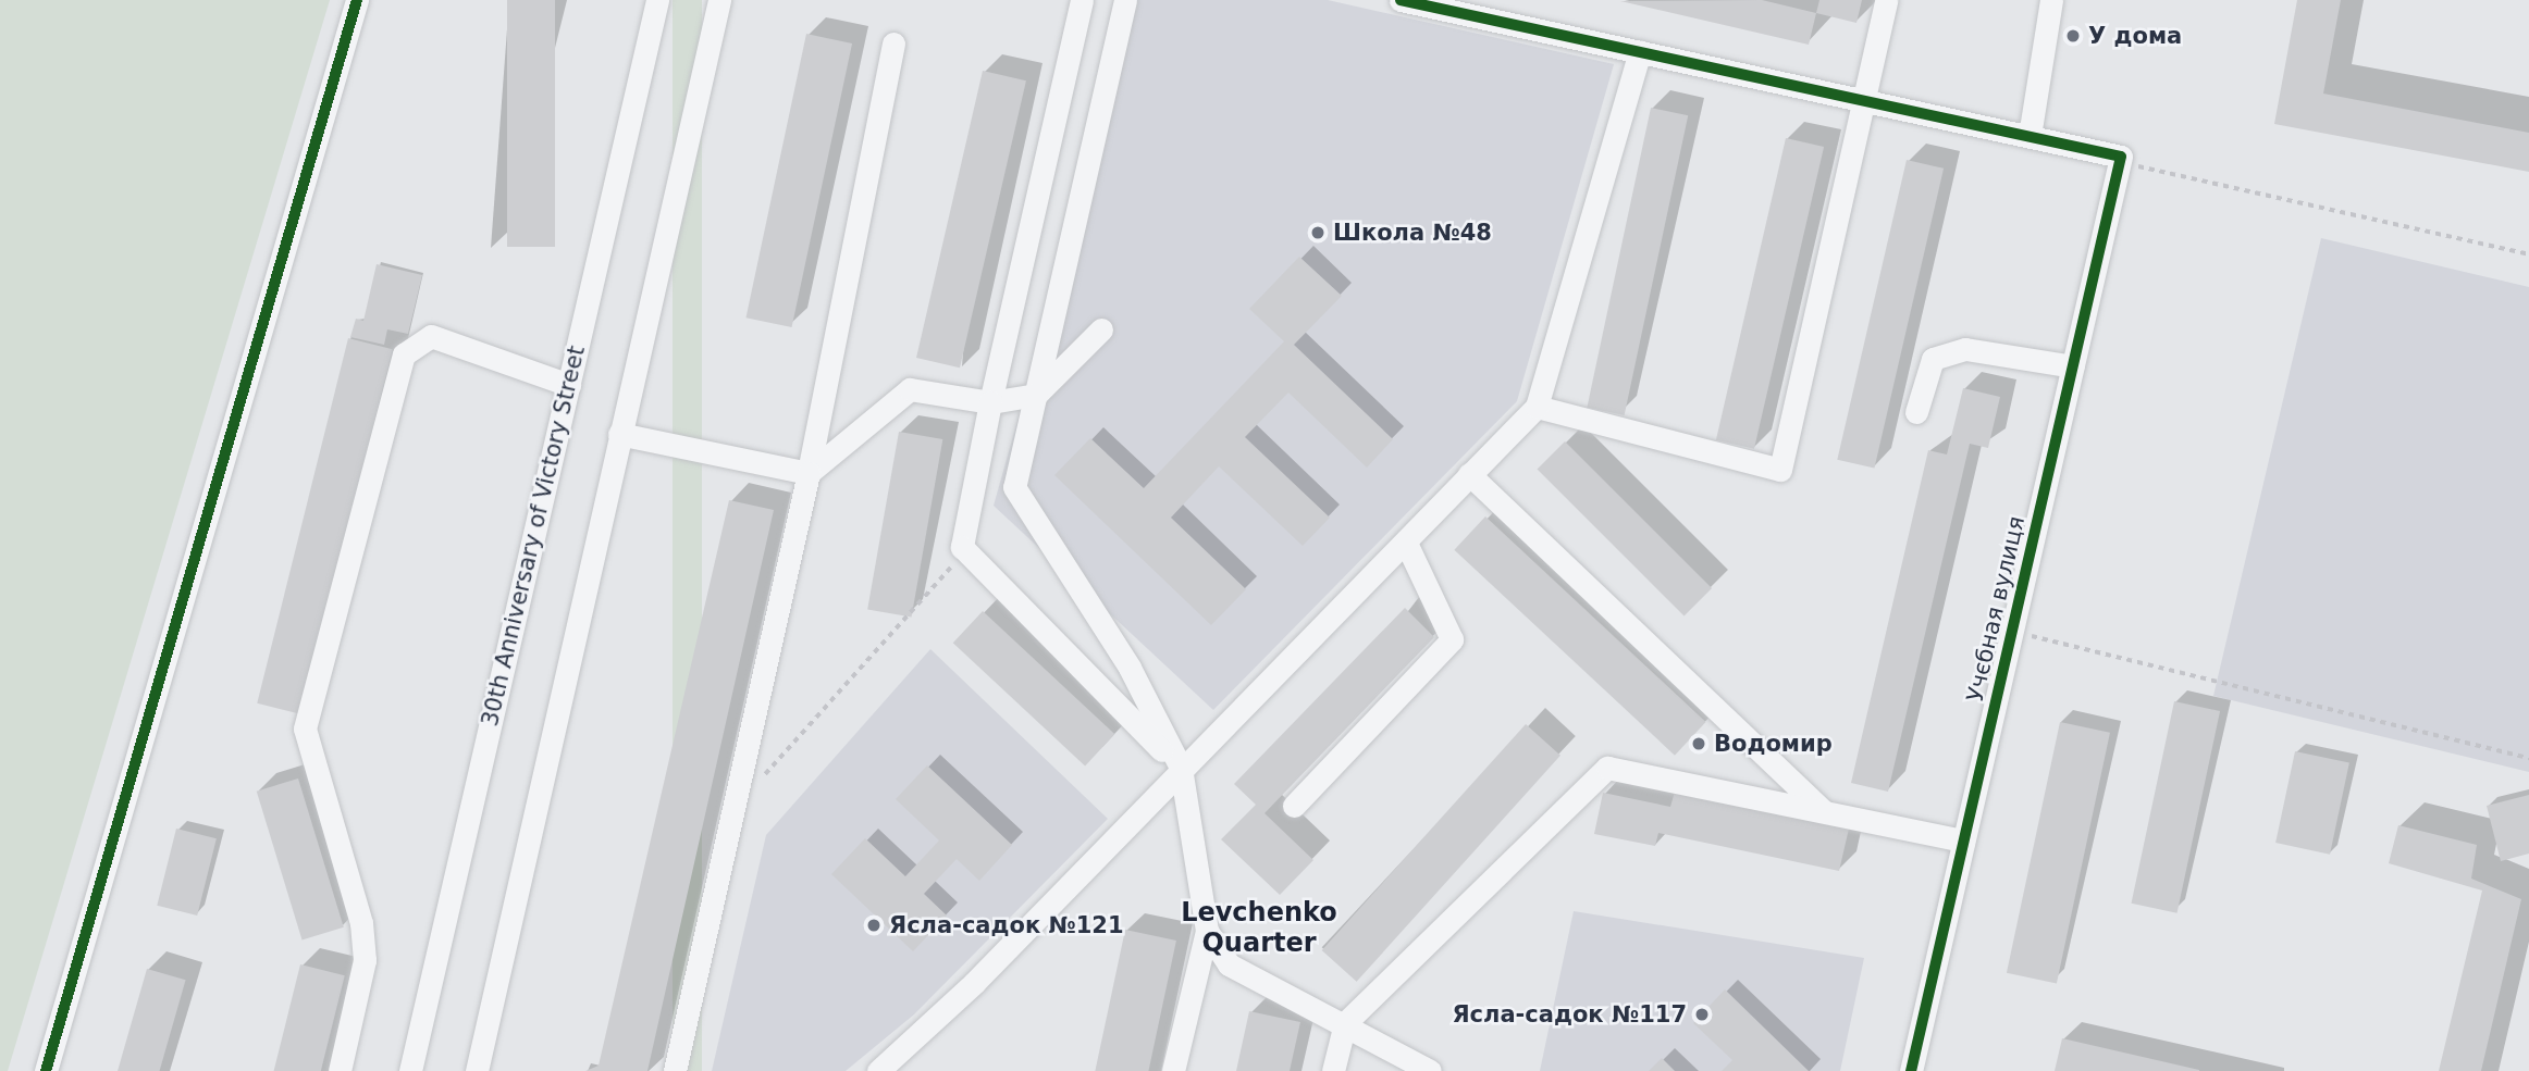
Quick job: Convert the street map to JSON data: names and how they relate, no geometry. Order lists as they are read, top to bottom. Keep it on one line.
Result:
{"streets":{"street":["30th Anniversary of Victory Street","Учєбная вулиця"]},"districts":["Levchenko Quarter"],"places":["У дома","Школа №48","Водомир","Ясла-садок №121","Ясла-садок №117"]}
